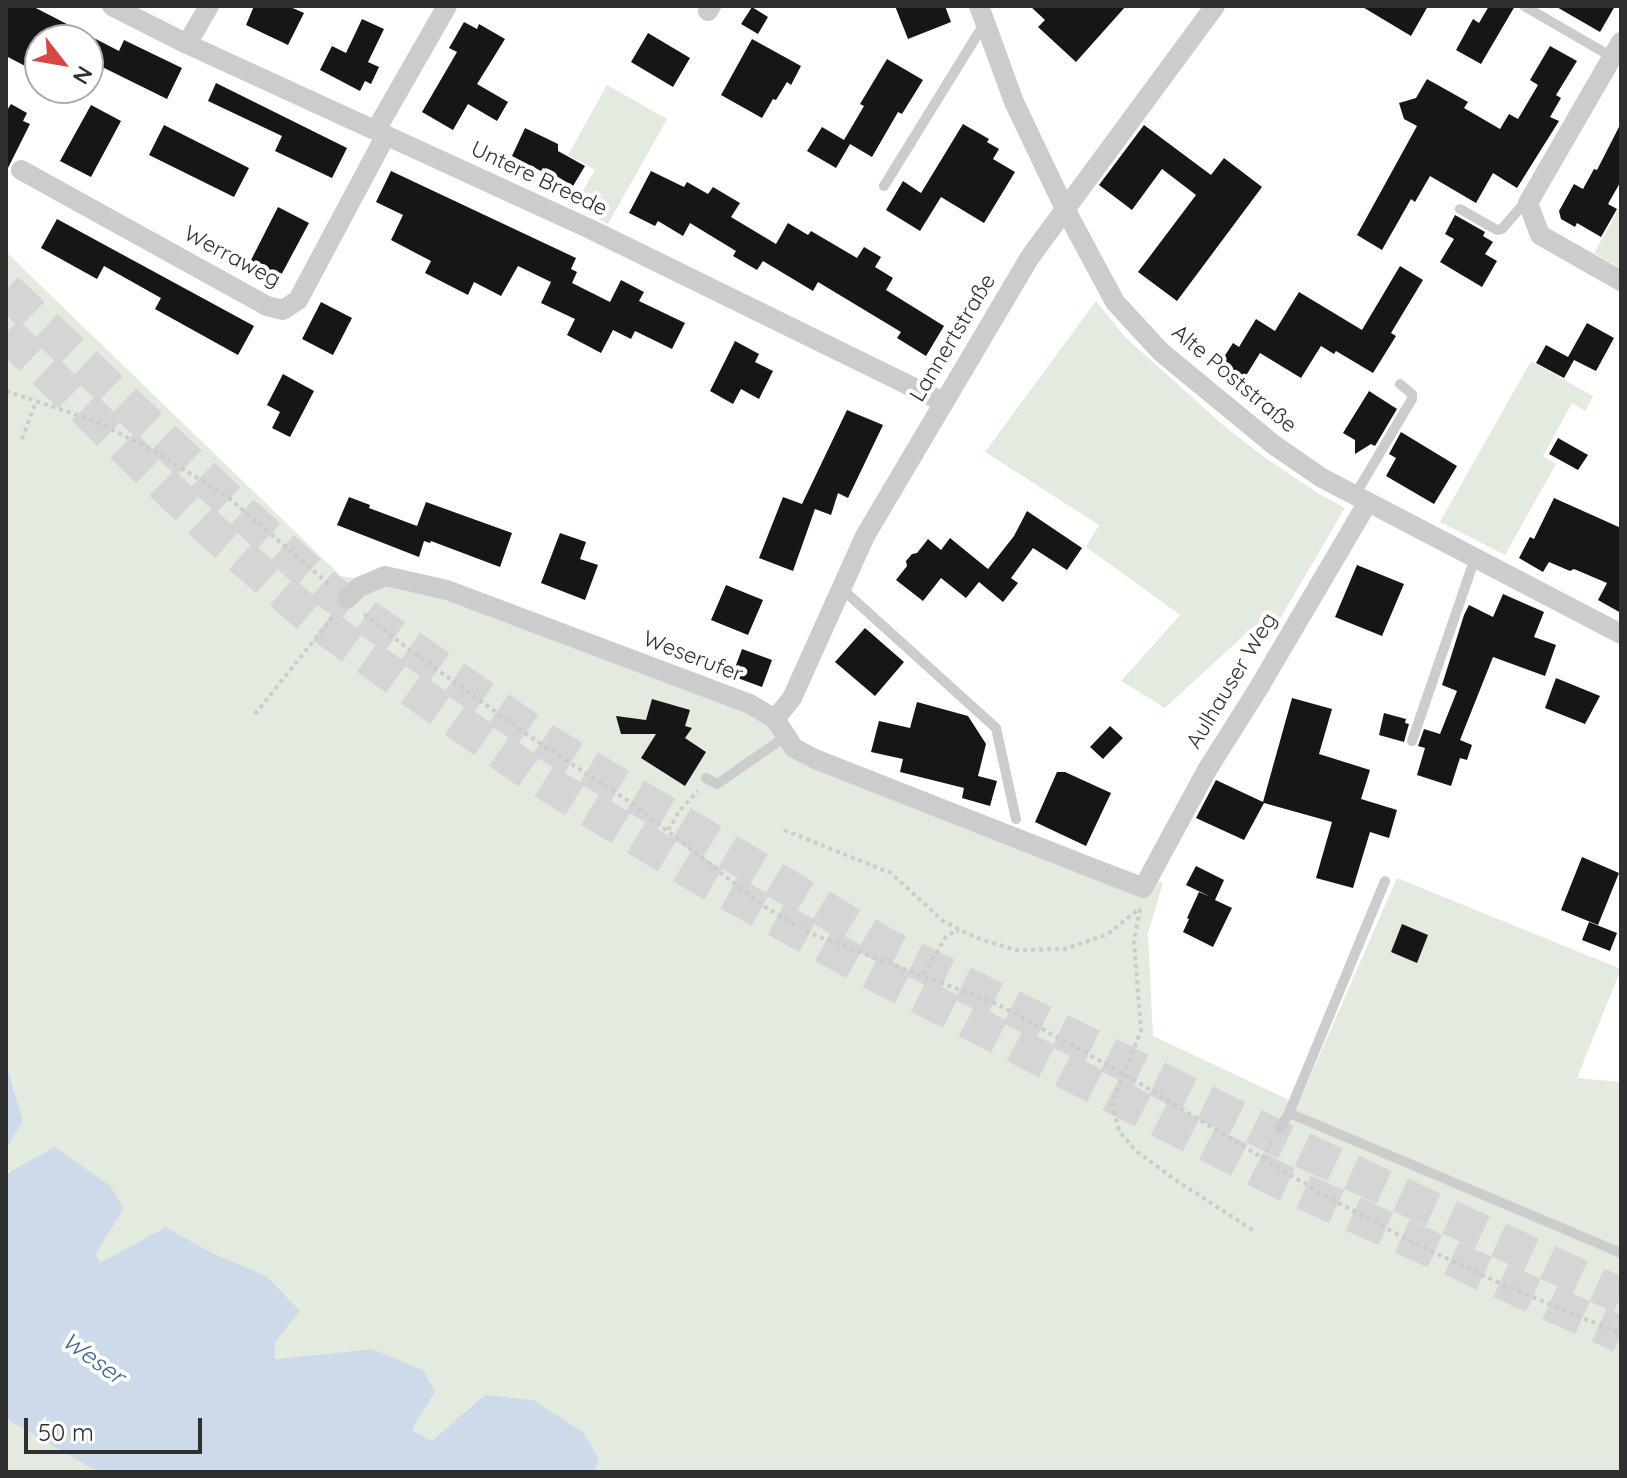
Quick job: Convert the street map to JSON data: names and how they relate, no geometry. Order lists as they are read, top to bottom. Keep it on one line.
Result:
{"streets":{"street":["Untere Breede","Werraweg","Lannertstraße","Alte Poststraße","Weserufer","Aulhauser Weg"]},"crossings":[["Untere Breede","Werraweg"],["Untere Breede","Lannertstraße"],["Lannertstraße","Alte Poststraße"],["Lannertstraße","Weserufer"],["Alte Poststraße","Aulhauser Weg"],["Weserufer","Aulhauser Weg"]],"water":["Weser"],"scale_bar":"50 m","north":"bottom right"}
